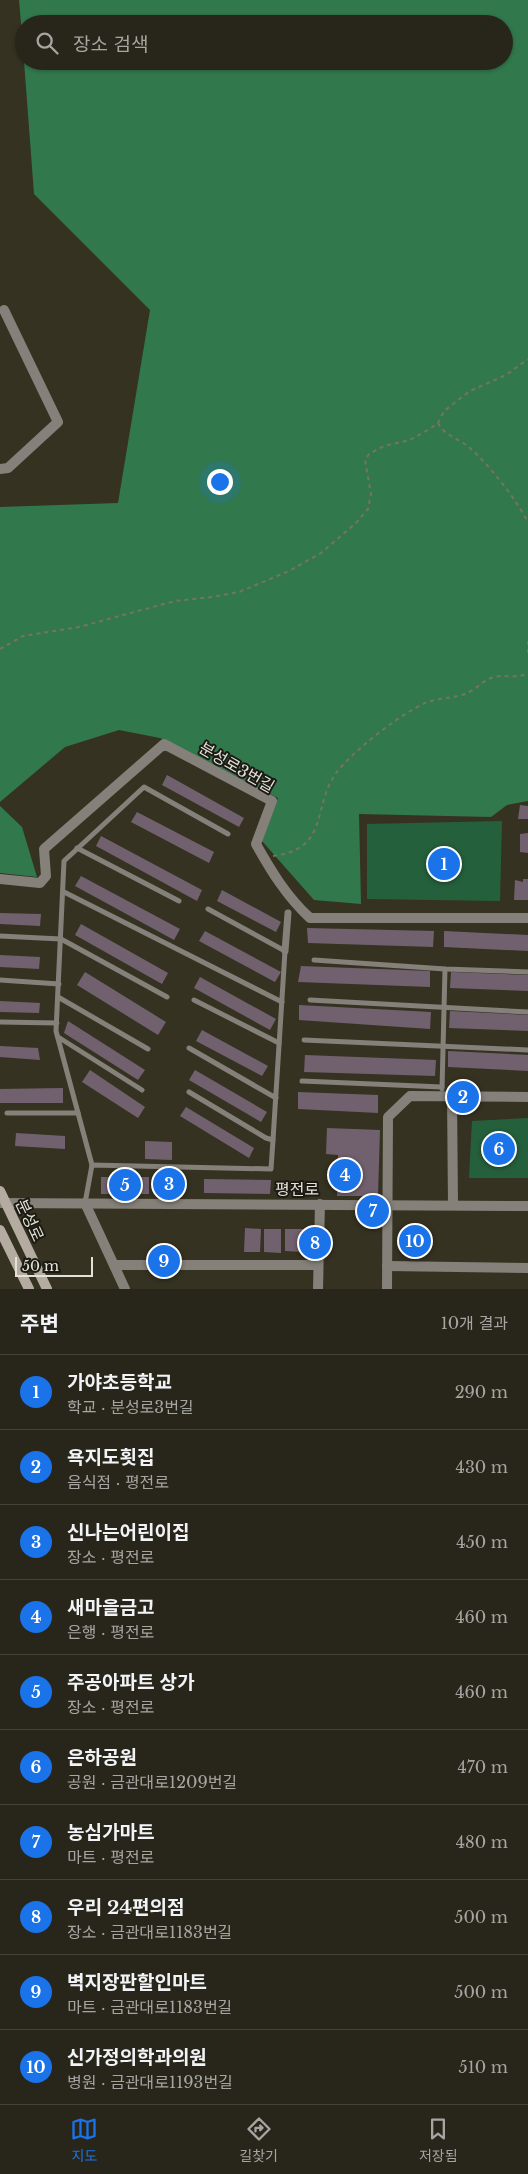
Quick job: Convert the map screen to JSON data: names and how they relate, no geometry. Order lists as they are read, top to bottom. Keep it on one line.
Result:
{"streets":{"main road":["분성로"],"street":["분성로3번길","평전로"]},"crossings":[["평전로","분성로"]],"scale_bar":"50 m","page":{"search":"장소 검색","pins":["1","2","6","4","3","5","7","10","8","9"],"scale":"50 m","heading":["주변","10개 결과"],"list":[{"mark":"1","name":"가야초등학교","note":"학교 · 분성로3번길","value":"290 m"},{"mark":"2","name":"욕지도횟집","note":"음식점 · 평전로","value":"430 m"},{"mark":"3","name":"신나는어린이집","note":"장소 · 평전로","value":"450 m"},{"mark":"4","name":"새마을금고","note":"은행 · 평전로","value":"460 m"},{"mark":"5","name":"주공아파트 상가","note":"장소 · 평전로","value":"460 m"},{"mark":"6","name":"은하공원","note":"공원 · 금관대로1209번길","value":"470 m"},{"mark":"7","name":"농심가마트","note":"마트 · 평전로","value":"480 m"},{"mark":"8","name":"우리 24편의점","note":"장소 · 금관대로1183번길","value":"500 m"},{"mark":"9","name":"벽지장판할인마트","note":"마트 · 금관대로1183번길","value":"500 m"},{"mark":"10","name":"신가정의학과의원","note":"병원 · 금관대로1193번길","value":"510 m"}],"nav":["지도","길찾기","저장됨"]}}
